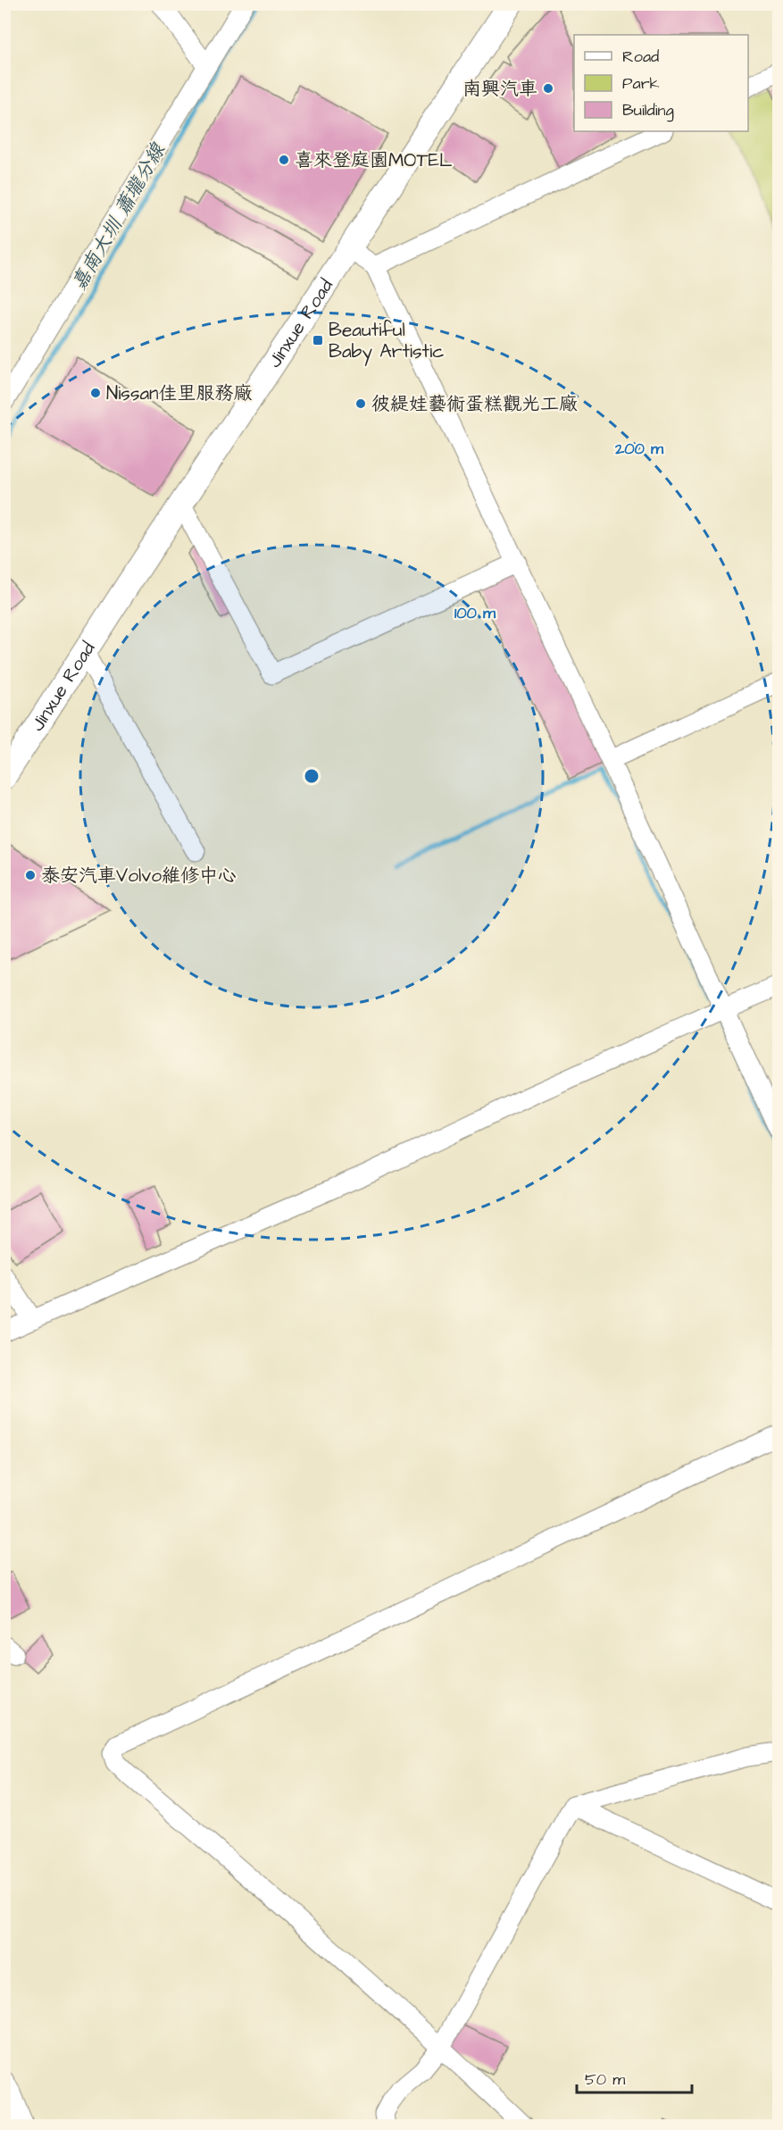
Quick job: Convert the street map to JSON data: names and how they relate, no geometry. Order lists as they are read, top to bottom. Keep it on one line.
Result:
{"streets":{"main road":["Jinxue Road"]},"water":["嘉南大圳 蕭壠分線"],"places":{"other":["南興汽車","喜來登庭園MOTEL","Nissan佳里服務廠","彼緹娃藝術蛋糕觀光工廠","泰安汽車Volvo維修中心"],"transit":["Beautiful Baby Artistic"]},"legend":["Road","Park","Building"],"scale_bar":"50 m","rings":["200 m","100 m"]}
